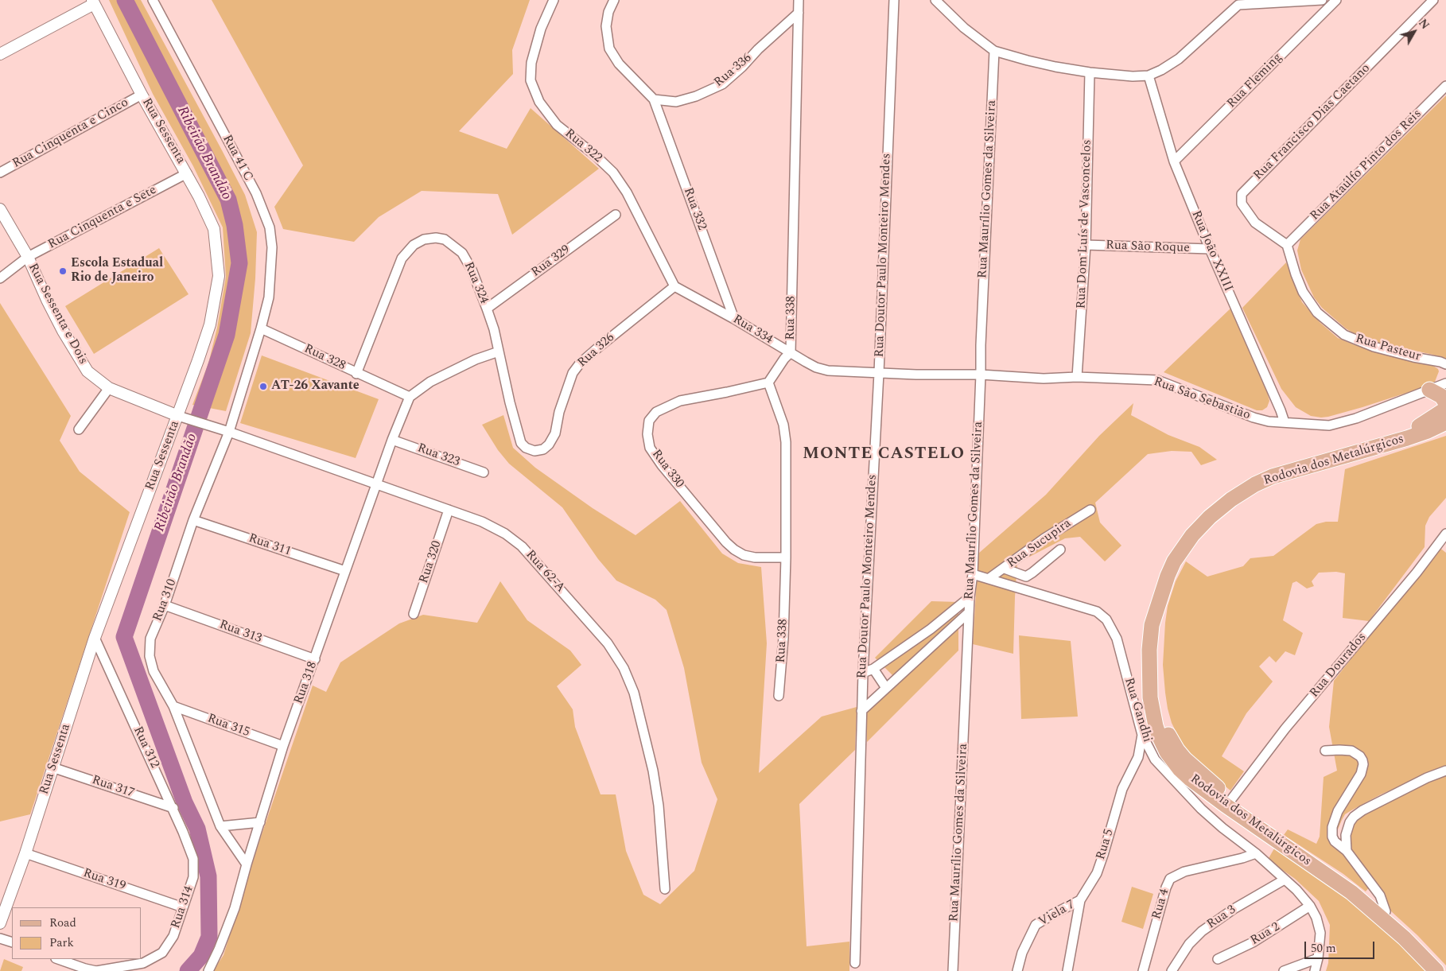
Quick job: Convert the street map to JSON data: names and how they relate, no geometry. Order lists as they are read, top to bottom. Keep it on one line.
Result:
{"streets":{"main road":["Rodovia dos Metalúrgicos"],"street":["Rua 336","Rua Fleming","Rua Francisco Dias Caetano","Rua Sessenta","Rua Cinquenta e Cinco","Rua 322","Rua 41 C","Rua Ataúlfo Pinto dos Reis","Rua Maurílio Gomes da Silveira","Rua 332","Rua Cinquenta e Sete","Rua Dom Luís de Vasconcelos","Rua São Roque","Rua João XXIII","Rua Doutor Paulo Monteiro Mendes","Rua 329","Rua 324","Rua Sessenta e Dois","Rua 338","Rua 334","Rua Pasteur","Rua 326","Rua 328","Rua São Sebastião","Rua 323","Rua 330","Rua Sucupira","Rua 311","Rua 320","Rua 62-A","Rua 310","Rua 313","Rua Dourados","Rua 318","Rua Gandhi","Rua 315","Rua 312","Rua 317","Rua 5","Rua 319","Rua 4","Rua 314","Viela 7","Rua 3","Rua 2"]},"crossings":[["Rua 336","Rua 332"],["Rua 336","Rua 338"],["Rua Fleming","Rua João XXIII"],["Rua Francisco Dias Caetano","Rua Ataúlfo Pinto dos Reis"],["Rua Francisco Dias Caetano","Rua Pasteur"],["Rua Sessenta","Rua Cinquenta e Cinco"],["Rua Sessenta","Rua Cinquenta e Sete"],["Rua Sessenta","Rua Sessenta e Dois"],["Rua Sessenta","Rua 62-A"],["Rua Sessenta","Rua 312"],["Rua Sessenta","Rua 317"],["Rua Sessenta","Rua 319"],["Rua 322","Rua 334"],["Rua 322","Rua 326"],["Rua 41 C","Rua 328"],["Rua 41 C","Rua 310"],["Rua Ataúlfo Pinto dos Reis","Rua Pasteur"],["Rua Maurílio Gomes da Silveira","Rua São Sebastião"],["Rua Maurílio Gomes da Silveira","Rua Gandhi"],["Rua 332","Rua 334"],["Rua Cinquenta e Sete","Rua Sessenta e Dois"],["Rua Dom Luís de Vasconcelos","Rua São Roque"],["Rua Dom Luís de Vasconcelos","Rua São Sebastião"],["Rua São Roque","Rua João XXIII"],["Rua João XXIII","Rua São Sebastião"],["Rua Doutor Paulo Monteiro Mendes","Rua 334"],["Rua Doutor Paulo Monteiro Mendes","Rua São Sebastião"],["Rua 329","Rua 324"],["Rua 324","Rua 326"],["Rua 324","Rua 328"],["Rua Sessenta e Dois","Rua 62-A"],["Rua 338","Rua 334"],["Rua 338","Rua 330"],["Rua 334","Rua 326"],["Rua 334","Rua São Sebastião"],["Rua 328","Rua 310"],["Rua 328","Rua 318"],["Rua 323","Rua 318"],["Rodovia dos Metalúrgicos","Rua Dourados"],["Rua Sucupira","Rua Gandhi"],["Rua 311","Rua 310"],["Rua 311","Rua 318"],["Rua 320","Rua 62-A"],["Rua 62-A","Rua 310"],["Rua 62-A","Rua 318"],["Rua 310","Rua 313"],["Rua 310","Rua 318"],["Rua 310","Rua 315"],["Rua 313","Rua 318"],["Rua 318","Rua 315"],["Rua Gandhi","Rua 5"],["Rua Gandhi","Rua 4"],["Rua Gandhi","Rua 3"],["Rua Gandhi","Rua 2"],["Rua 312","Rua 317"],["Rua 312","Rua 314"],["Rua 5","Viela 7"],["Rua 319","Rua 314"]],"districts":["MONTE CASTELO"],"water":["Ribeirão Brandão"],"places":["Escola Estadual Rio de Janeiro","AT-26 Xavante"],"legend":["Road","Park"],"scale_bar":"50 m","north":"top right"}
